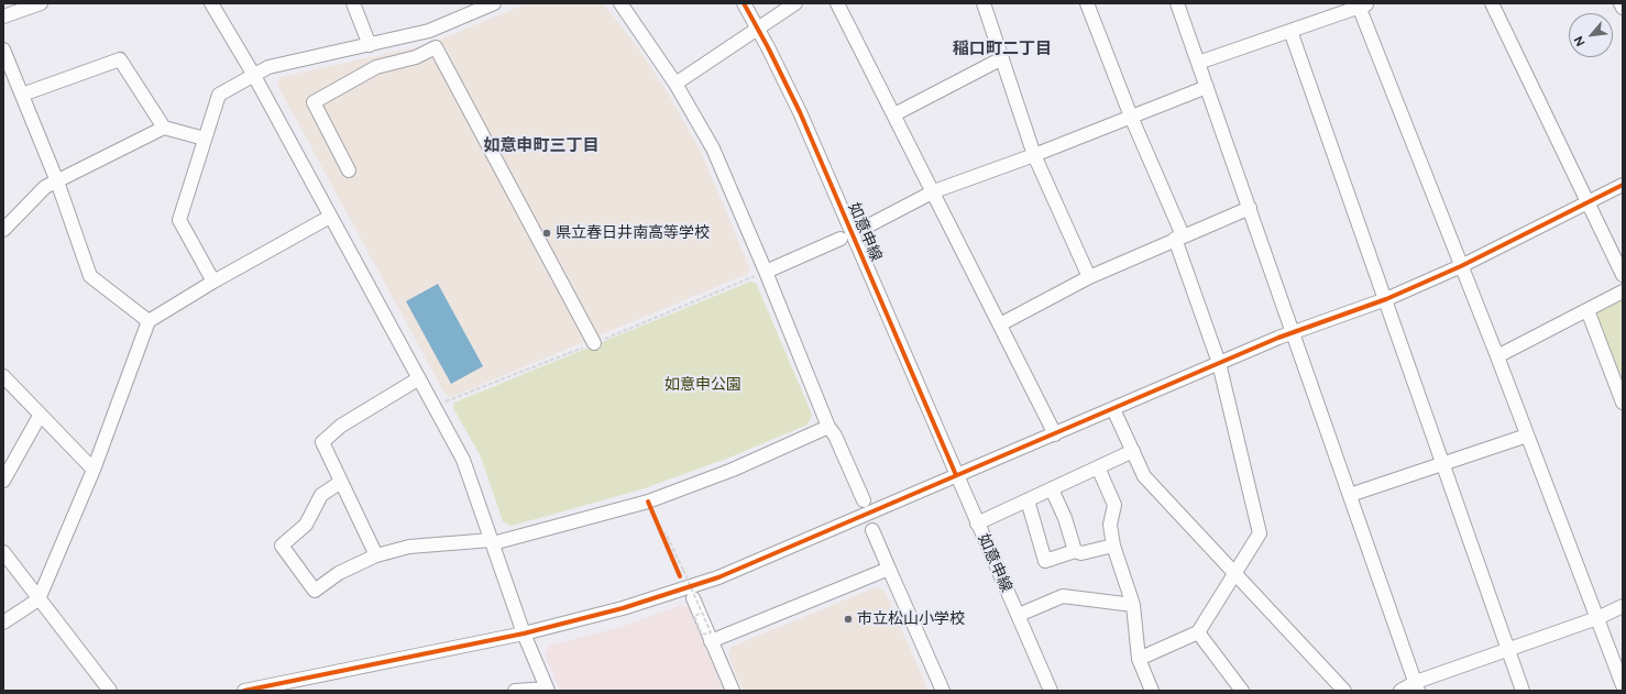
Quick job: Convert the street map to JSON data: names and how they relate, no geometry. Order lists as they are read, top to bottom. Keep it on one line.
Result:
{"streets":{"street":["如意申線"]},"districts":["稲口町二丁目","如意申町三丁目"],"parks":["如意申公園"],"places":["県立春日井南高等学校","市立松山小学校"],"north":"bottom left"}
